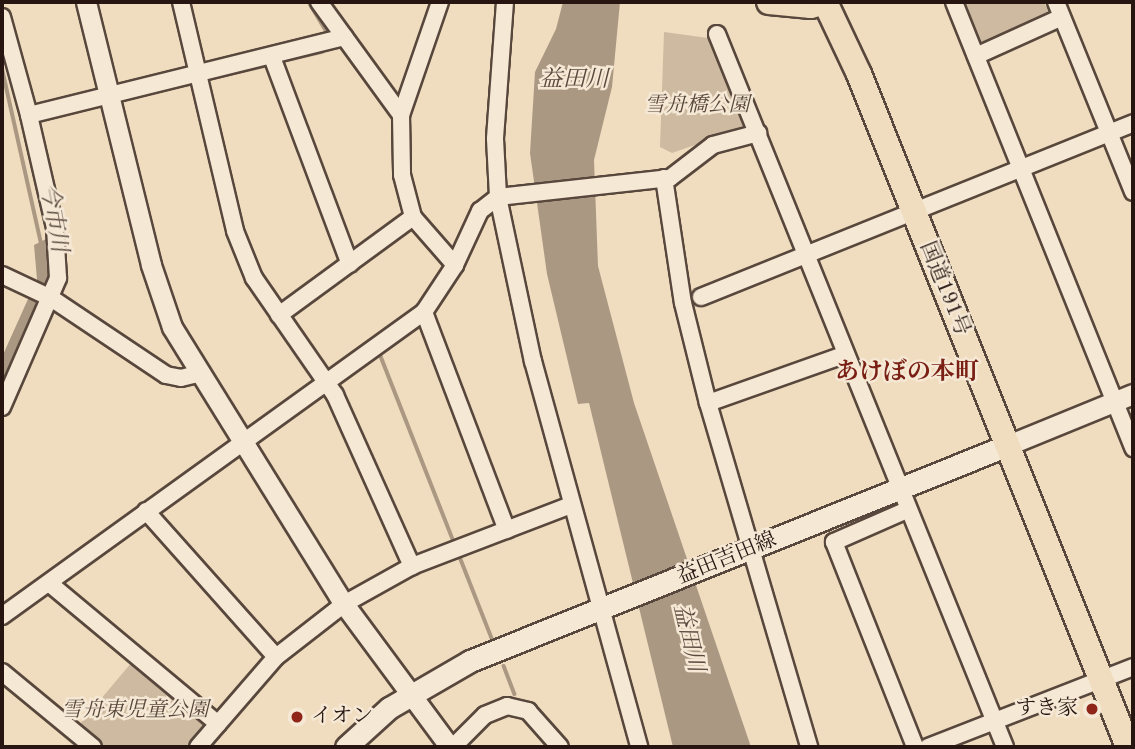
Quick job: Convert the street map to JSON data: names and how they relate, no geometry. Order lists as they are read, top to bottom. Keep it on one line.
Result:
{"streets":{"highway":["国道191号"],"main road":["益田吉田線"]},"crossings":[["国道191号","益田吉田線"]],"districts":["あけぼの本町"],"water":["益田川","今市川"],"parks":["雪舟橋公園","雪舟東児童公園"],"places":["すき家","イオン"]}
